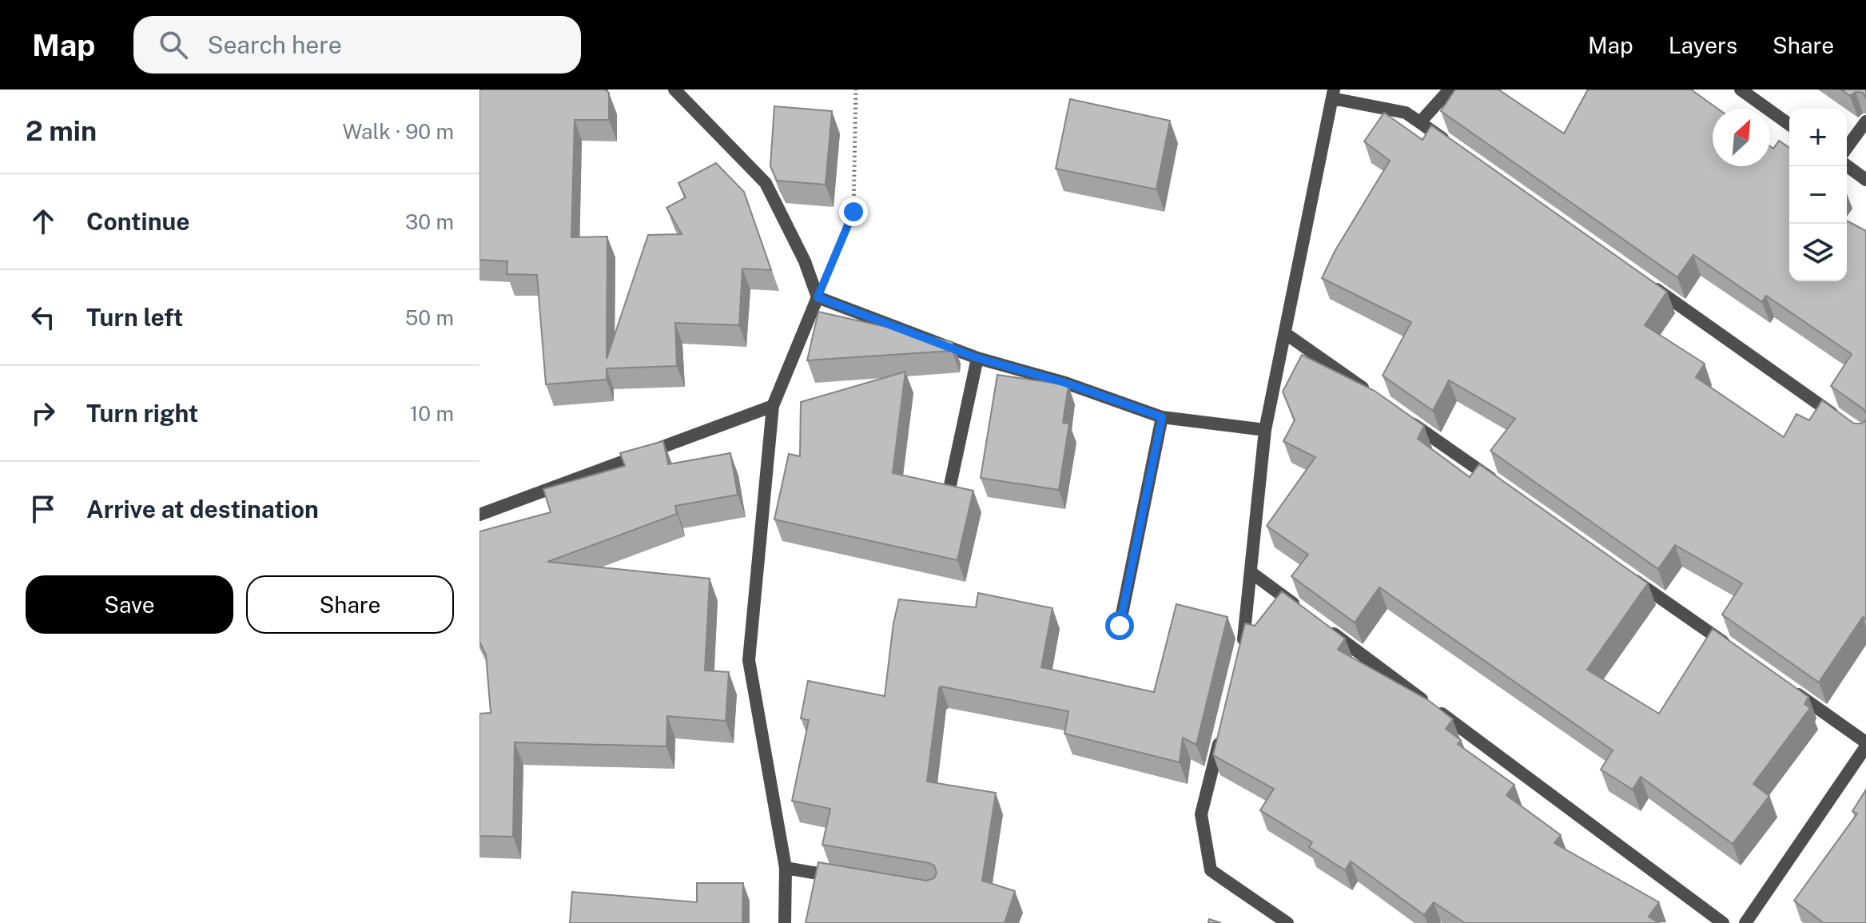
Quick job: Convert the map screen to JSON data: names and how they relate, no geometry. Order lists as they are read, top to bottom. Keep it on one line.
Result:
{"north":"top right","page":{"header":"Map","search":"Search here","nav":["Map","Layers","Share"],"heading":["2 min","Walk · 90 m"],"map_buttons":["+","−"],"list":[["Continue","30 m"],["Turn left","50 m"],["Turn right","10 m"],"Arrive at destination"],"buttons":["Save","Share"]}}
